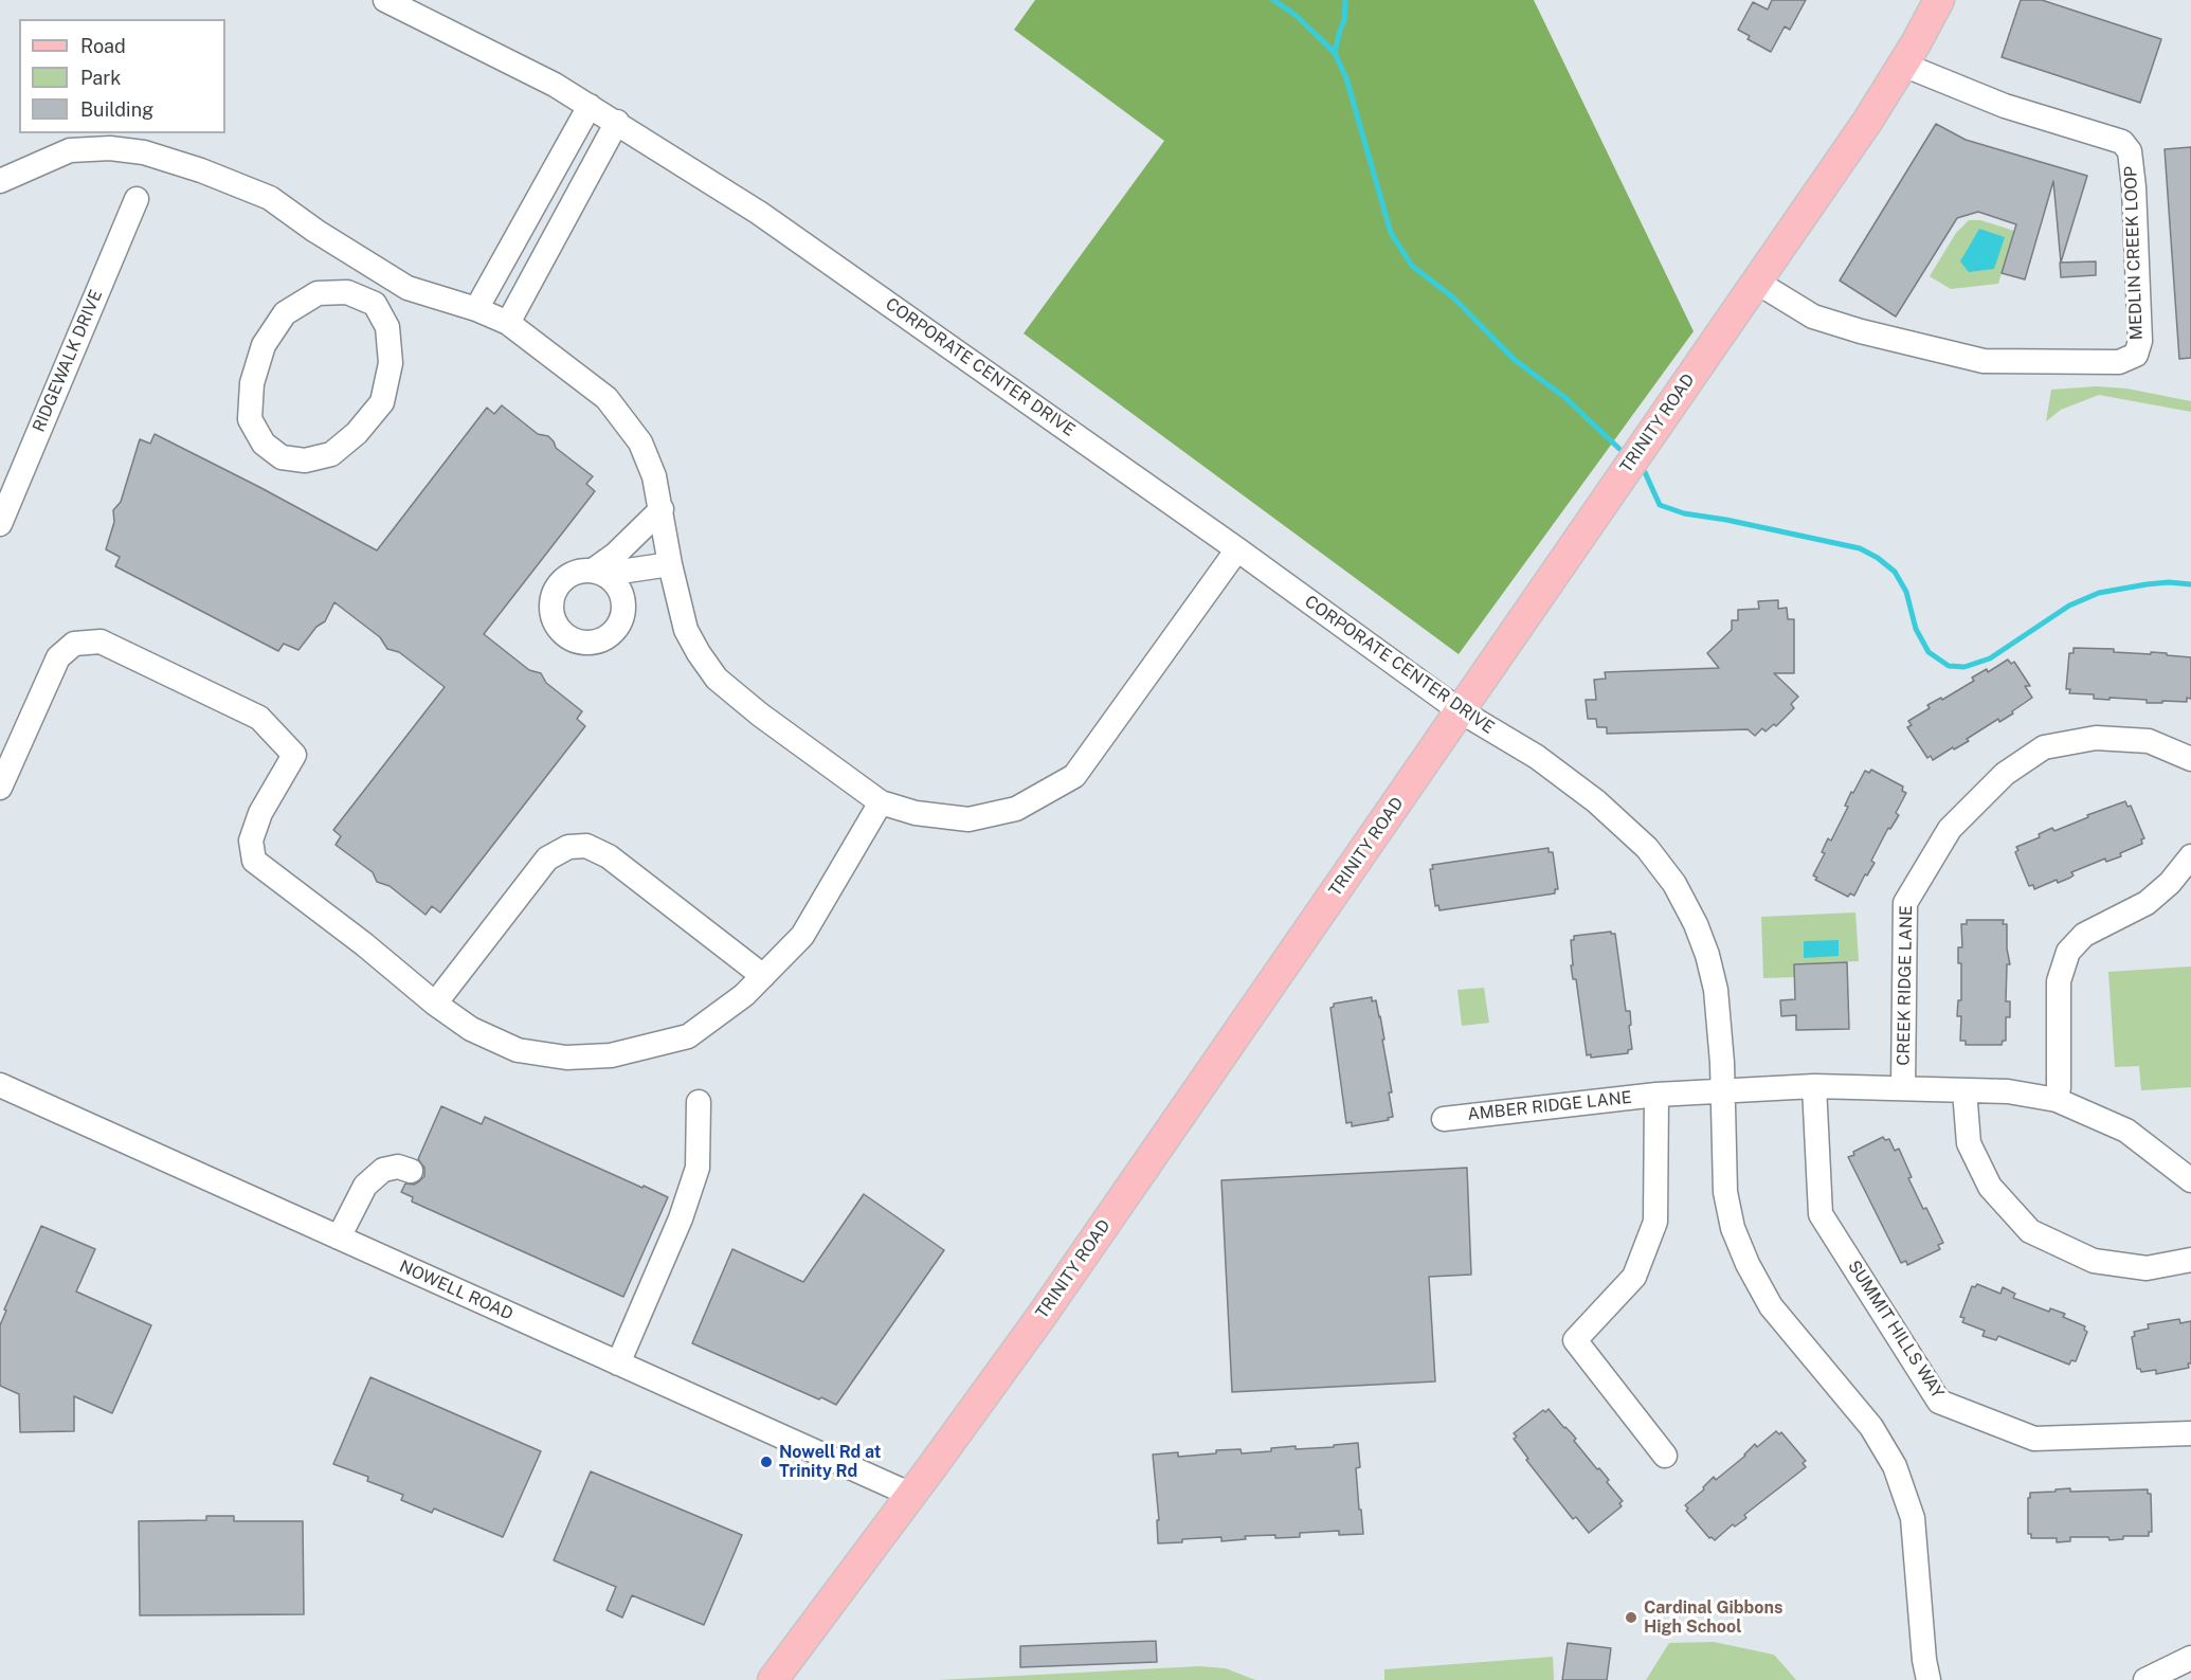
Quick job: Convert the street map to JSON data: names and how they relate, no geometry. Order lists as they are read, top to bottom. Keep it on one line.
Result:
{"streets":{"main road":["TRINITY ROAD"],"street":["MEDLIN CREEK LOOP","RIDGEWALK DRIVE","CORPORATE CENTER DRIVE","CREEK RIDGE LANE","AMBER RIDGE LANE","NOWELL ROAD","SUMMIT HILLS WAY"]},"crossings":[["MEDLIN CREEK LOOP","TRINITY ROAD"],["CORPORATE CENTER DRIVE","TRINITY ROAD"],["CORPORATE CENTER DRIVE","CREEK RIDGE LANE"],["CORPORATE CENTER DRIVE","AMBER RIDGE LANE"],["TRINITY ROAD","NOWELL ROAD"],["CREEK RIDGE LANE","AMBER RIDGE LANE"],["CREEK RIDGE LANE","SUMMIT HILLS WAY"]],"places":["Nowell Rd at Trinity Rd","Cardinal Gibbons High School"],"legend":["Road","Park","Building"]}
